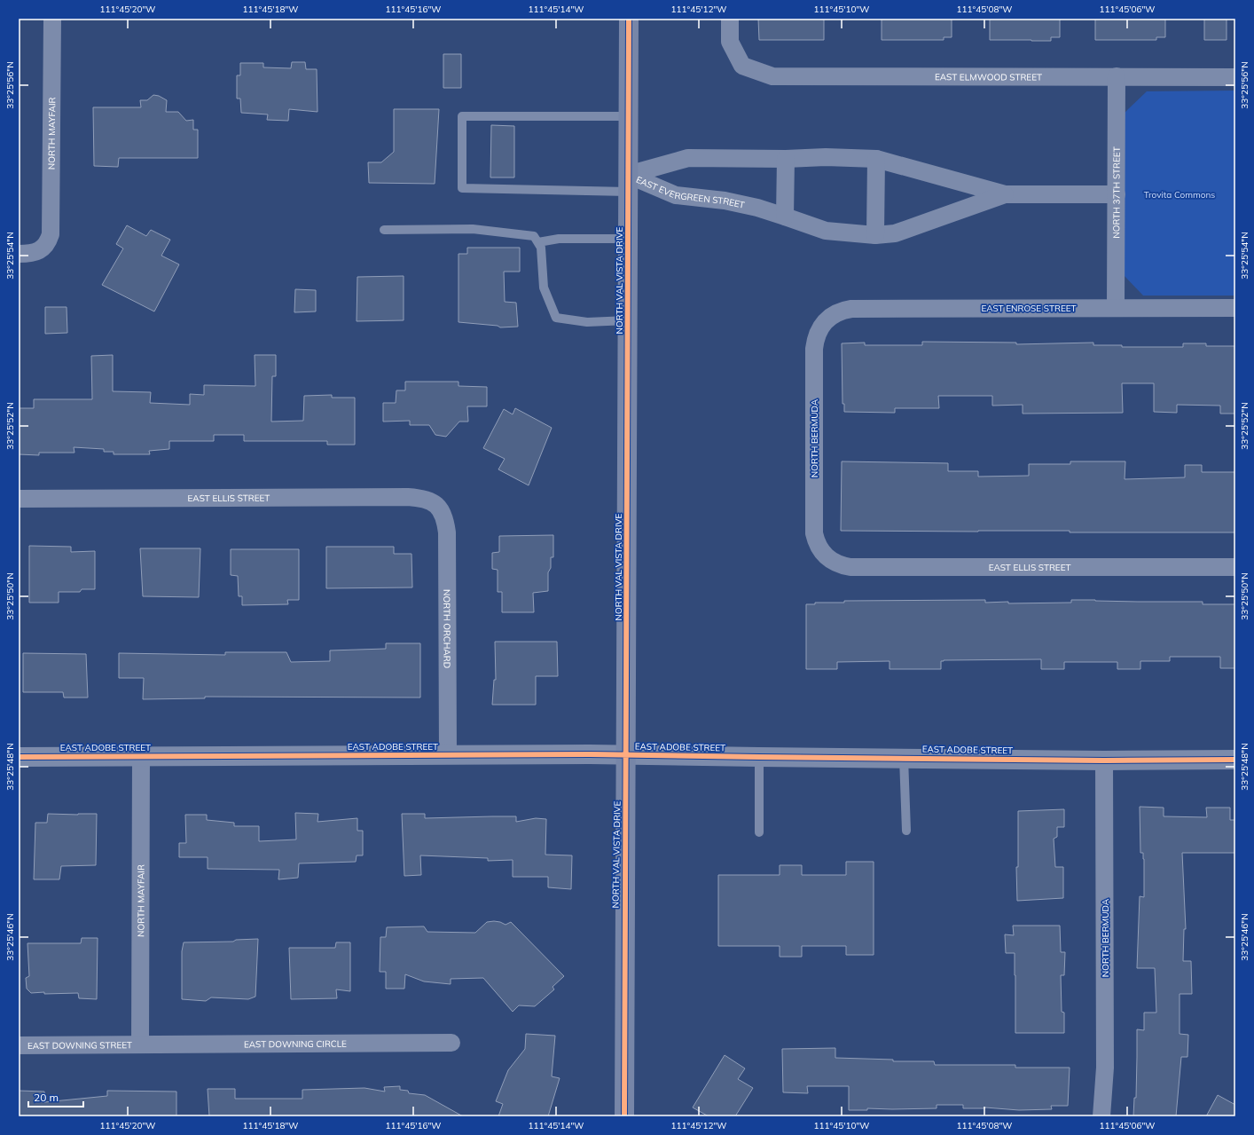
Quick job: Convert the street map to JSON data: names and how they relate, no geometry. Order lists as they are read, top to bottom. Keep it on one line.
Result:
{"streets":{"main road":["NORTH VAL VISTA DRIVE"],"street":["EAST ELMWOOD STREET","NORTH MAYFAIR","EAST EVERGREEN STREET","NORTH 37TH STREET","EAST ENROSE STREET","NORTH BERMUDA","EAST ELLIS STREET","NORTH ORCHARD","EAST ADOBE STREET","EAST DOWNING CIRCLE","EAST DOWNING STREET"]},"crossings":[["EAST ELMWOOD STREET","NORTH 37TH STREET"],["NORTH MAYFAIR","EAST ADOBE STREET"],["NORTH MAYFAIR","EAST DOWNING CIRCLE"],["NORTH MAYFAIR","EAST DOWNING STREET"],["EAST EVERGREEN STREET","NORTH 37TH STREET"],["EAST EVERGREEN STREET","NORTH VAL VISTA DRIVE"],["NORTH 37TH STREET","EAST ENROSE STREET"],["NORTH VAL VISTA DRIVE","EAST ADOBE STREET"],["EAST ENROSE STREET","NORTH BERMUDA"],["NORTH BERMUDA","EAST ELLIS STREET"],["NORTH BERMUDA","EAST ADOBE STREET"],["EAST ELLIS STREET","NORTH ORCHARD"],["NORTH ORCHARD","EAST ADOBE STREET"],["EAST DOWNING CIRCLE","EAST DOWNING STREET"]],"parks":["Trovita Commons"],"scale_bar":"20 m","coordinates":["111°45'20\"W","111°45'18\"W","111°45'16\"W","111°45'14\"W","111°45'12\"W","111°45'10\"W","111°45'08\"W","111°45'06\"W","33°25'56\"N","33°25'54\"N","33°25'52\"N","33°25'50\"N","33°25'48\"N","33°25'46\"N"]}
